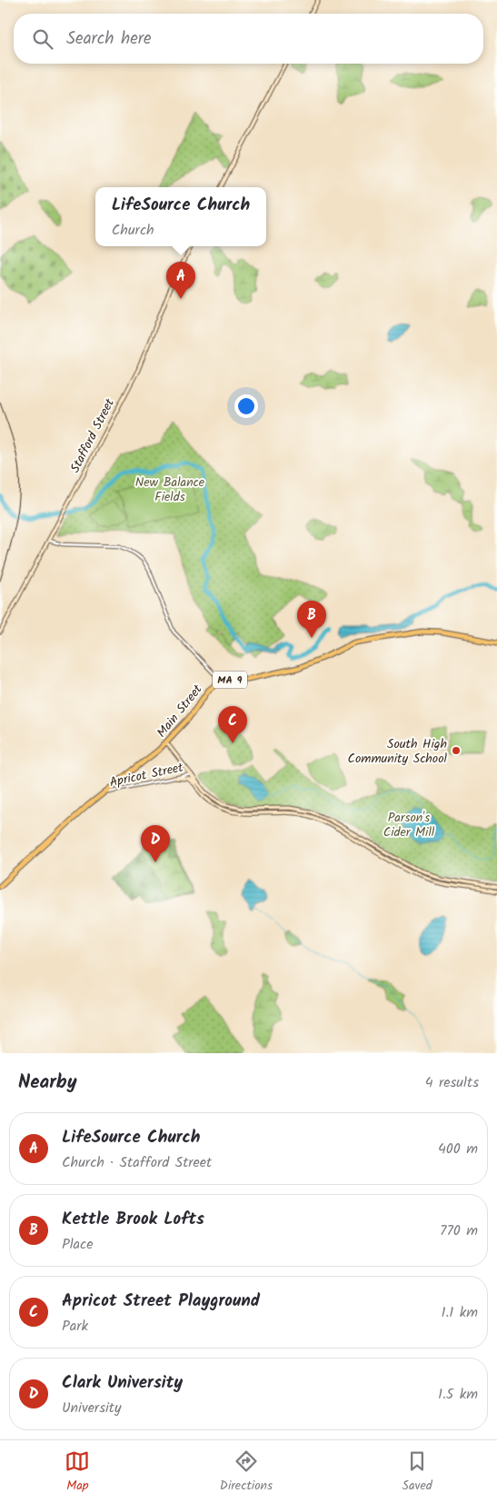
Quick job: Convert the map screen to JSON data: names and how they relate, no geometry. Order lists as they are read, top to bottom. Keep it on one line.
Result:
{"streets":{"highway":["MA 9","Main Street"],"main road":["Stafford Street"],"street":["Apricot Street"]},"crossings":[["MA 9","Main Street"],["Main Street","Apricot Street"]],"parks":["New Balance Fields","Parson's Cider Mill"],"places":["South High Community School"],"page":{"search":"Search here","popup":["LifeSource Church","Church"],"pins":["A","B","C","D"],"heading":["Nearby","4 results"],"list":[{"mark":"A","name":"LifeSource Church","note":"Church · Stafford Street","value":"400 m"},{"mark":"B","name":"Kettle Brook Lofts","note":"Place","value":"770 m"},{"mark":"C","name":"Apricot Street Playground","note":"Park","value":"1.1 km"},{"mark":"D","name":"Clark University","note":"University","value":"1.5 km"}],"nav":["Map","Directions","Saved"]}}
